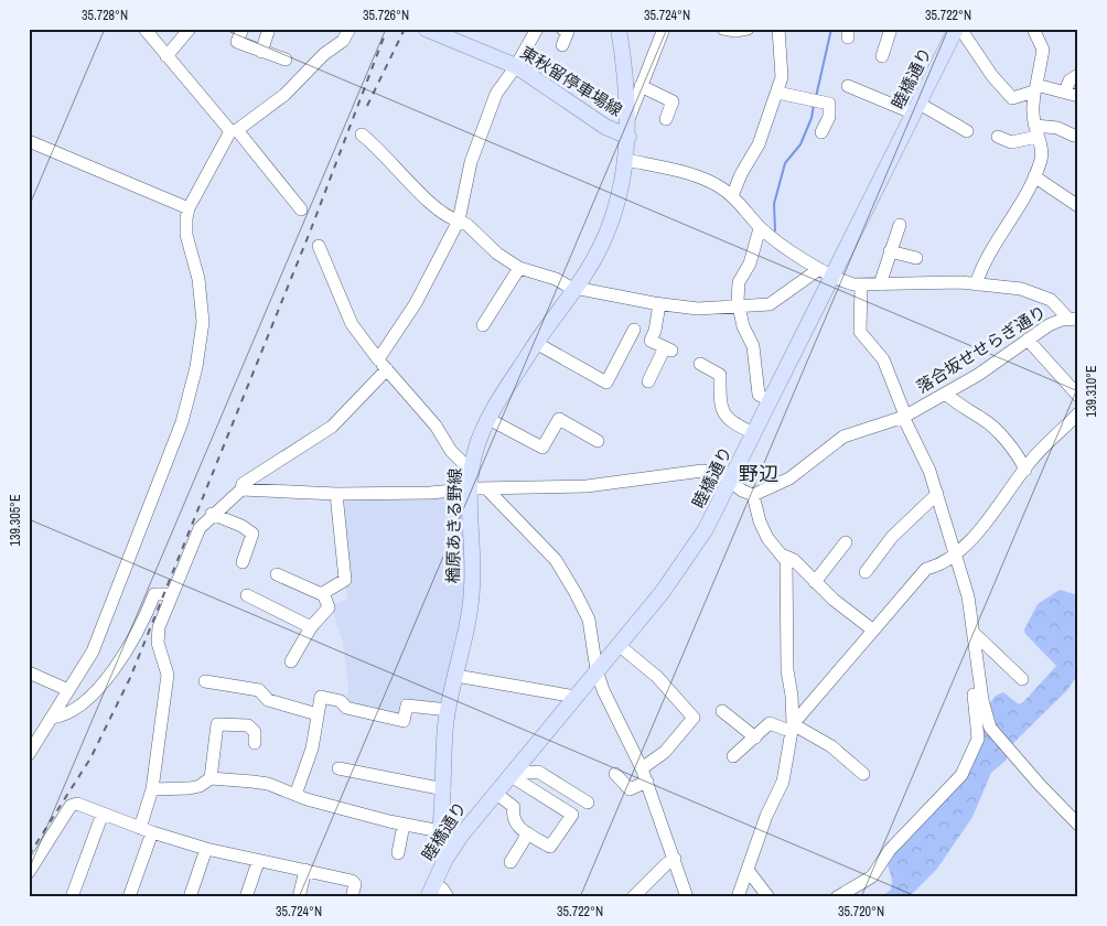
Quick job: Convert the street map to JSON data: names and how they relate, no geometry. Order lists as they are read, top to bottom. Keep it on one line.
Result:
{"streets":{"main road":["睦橋通り","東秋留停車場線","楢原あきる野線"],"street":["落合坂せせらぎ通り"]},"crossings":[["東秋留停車場線","楢原あきる野線"]],"districts":["野辺"],"coordinates":["35.728°N","35.726°N","35.724°N","35.722°N","139.310°E","139.305°E","35.720°N"]}
